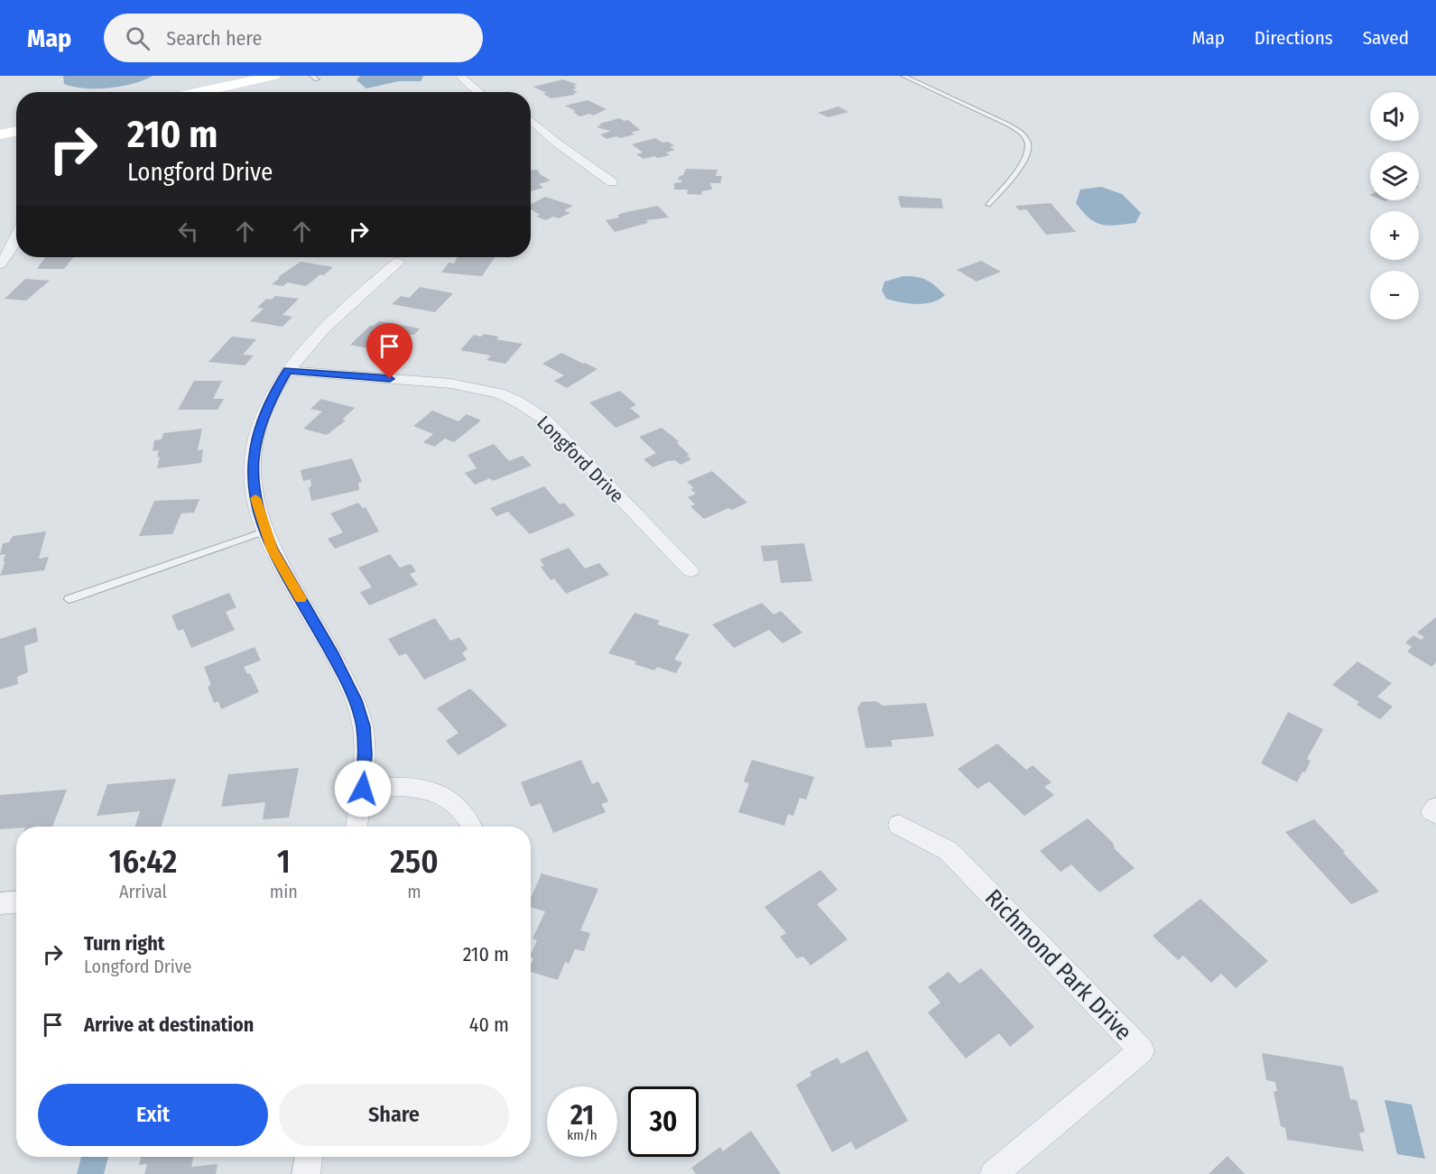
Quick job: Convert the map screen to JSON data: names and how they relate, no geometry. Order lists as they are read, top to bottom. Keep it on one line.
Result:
{"streets":{"street":["Longford Drive","Richmond Park Drive"]},"page":{"header":"Map","search":"Search here","nav":["Map","Directions","Saved"],"map_buttons":["+","−"],"turn":["210 m","Longford Drive"],"eta":["16:42","Arrival","1","min","250","m"],"list":[{"name":"Turn right","note":"Longford Drive","value":"210 m"},{"name":"Arrive at destination","value":"40 m"}],"buttons":["Exit","Share"],"speed":"21 km/h","limit":"30"}}
